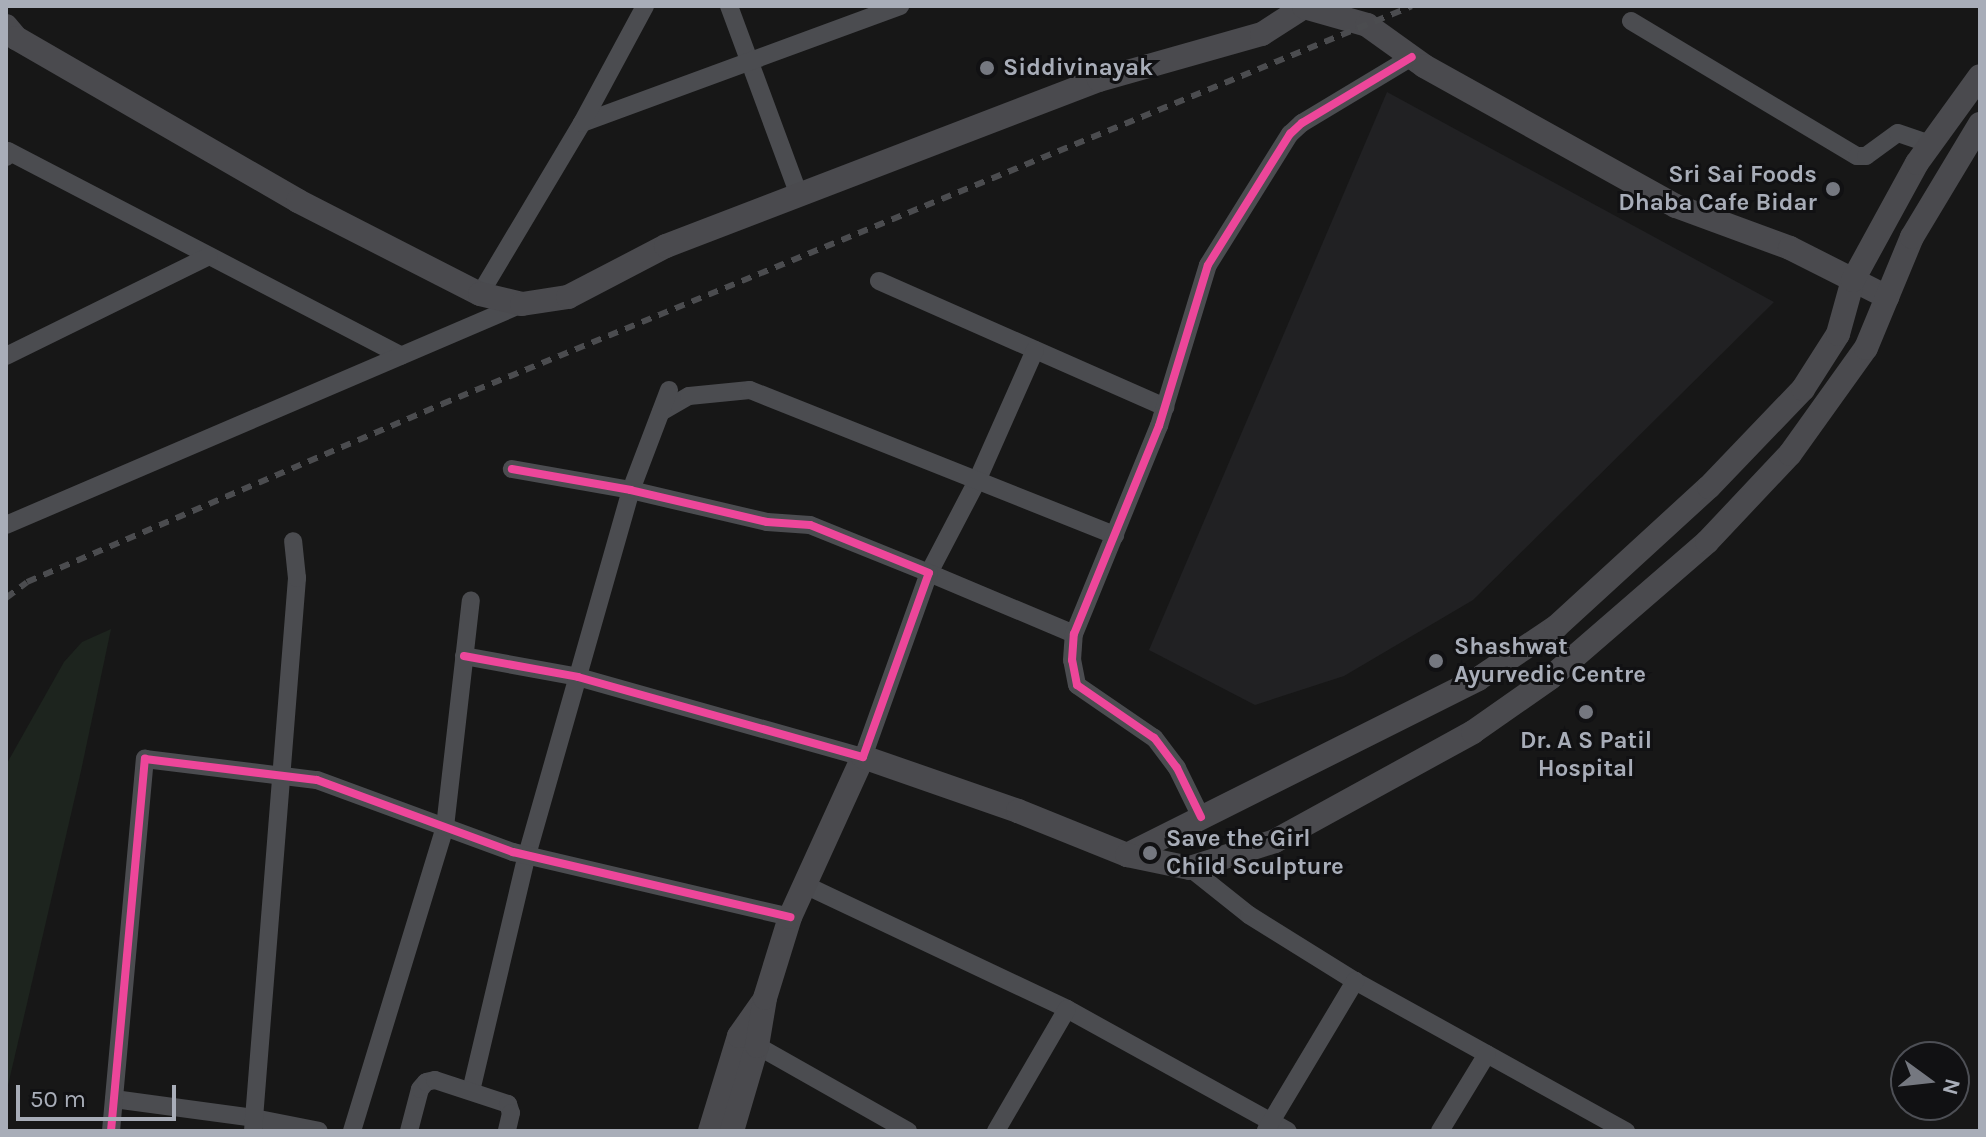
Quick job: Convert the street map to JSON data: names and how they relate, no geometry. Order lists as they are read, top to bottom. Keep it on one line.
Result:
{"places":["Siddivinayak","Sri Sai Foods Dhaba Cafe Bidar","Shashwat Ayurvedic Centre","Dr. A S Patil Hospital","Save the Girl Child Sculpture"],"scale_bar":"50 m","north":"right"}
